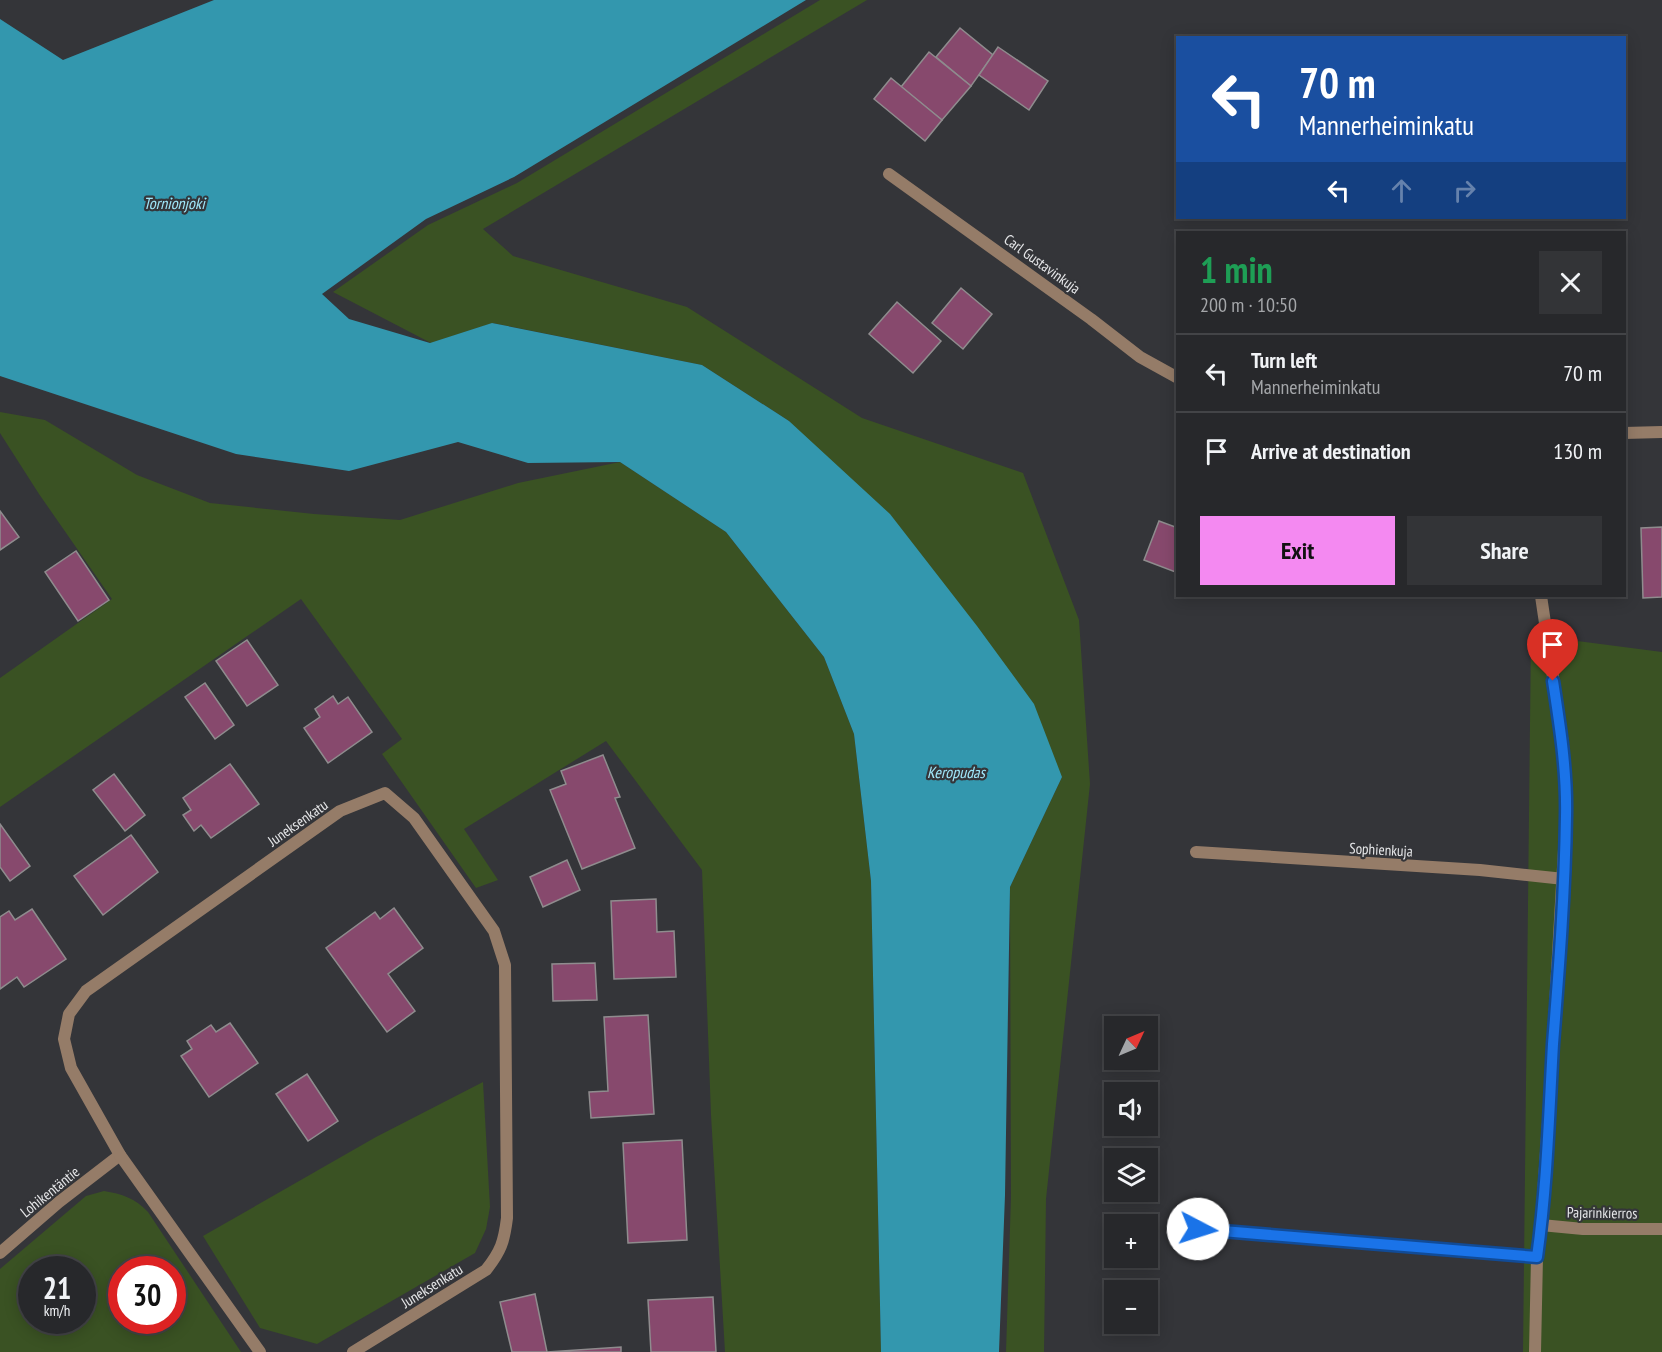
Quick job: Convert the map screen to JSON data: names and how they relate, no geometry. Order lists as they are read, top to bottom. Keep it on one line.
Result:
{"streets":{"street":["Carl Gustavinkuja","Juneksenkatu","Sophienkuja","Lohikentäntie","Pajarinkierros"]},"crossings":[["Juneksenkatu","Lohikentäntie"]],"water":["Tornionjoki","Keropudas"],"north":"top right","page":{"turn":["70 m","Mannerheiminkatu"],"heading":["1 min","200 m · 10:50"],"list":[{"name":"Turn left","note":"Mannerheiminkatu","value":"70 m"},{"name":"Arrive at destination","value":"130 m"}],"buttons":["Exit","Share"],"map_buttons":["+","−"],"speed":"21 km/h","limit":"30"}}
